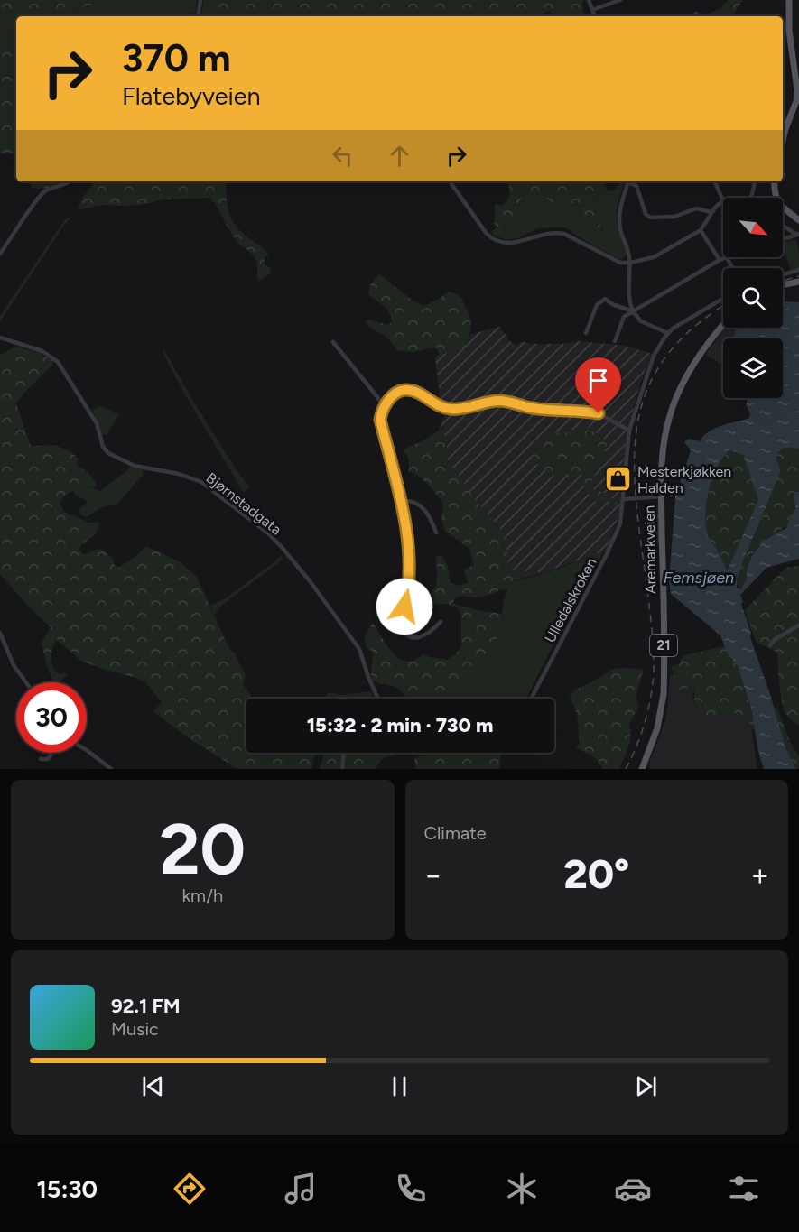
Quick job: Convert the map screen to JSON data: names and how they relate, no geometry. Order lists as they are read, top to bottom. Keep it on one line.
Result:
{"streets":{"main road":["Aremarkveien","21"],"street":["Bjørnstadgata","Ulledalskroken"]},"water":["Femsjøen"],"places":{"shop":["Mesterkjøkken Halden"]},"north":"bottom right","page":{"turn":["370 m","Flatebyveien"],"limit":"30","trip":"15:32 · 2 min · 730 m","tile":[["20","km/h"],"Climate"],"heat":["−","20°","+"],"song":["92.1 FM","Music"],"tabs":"15:30"}}
